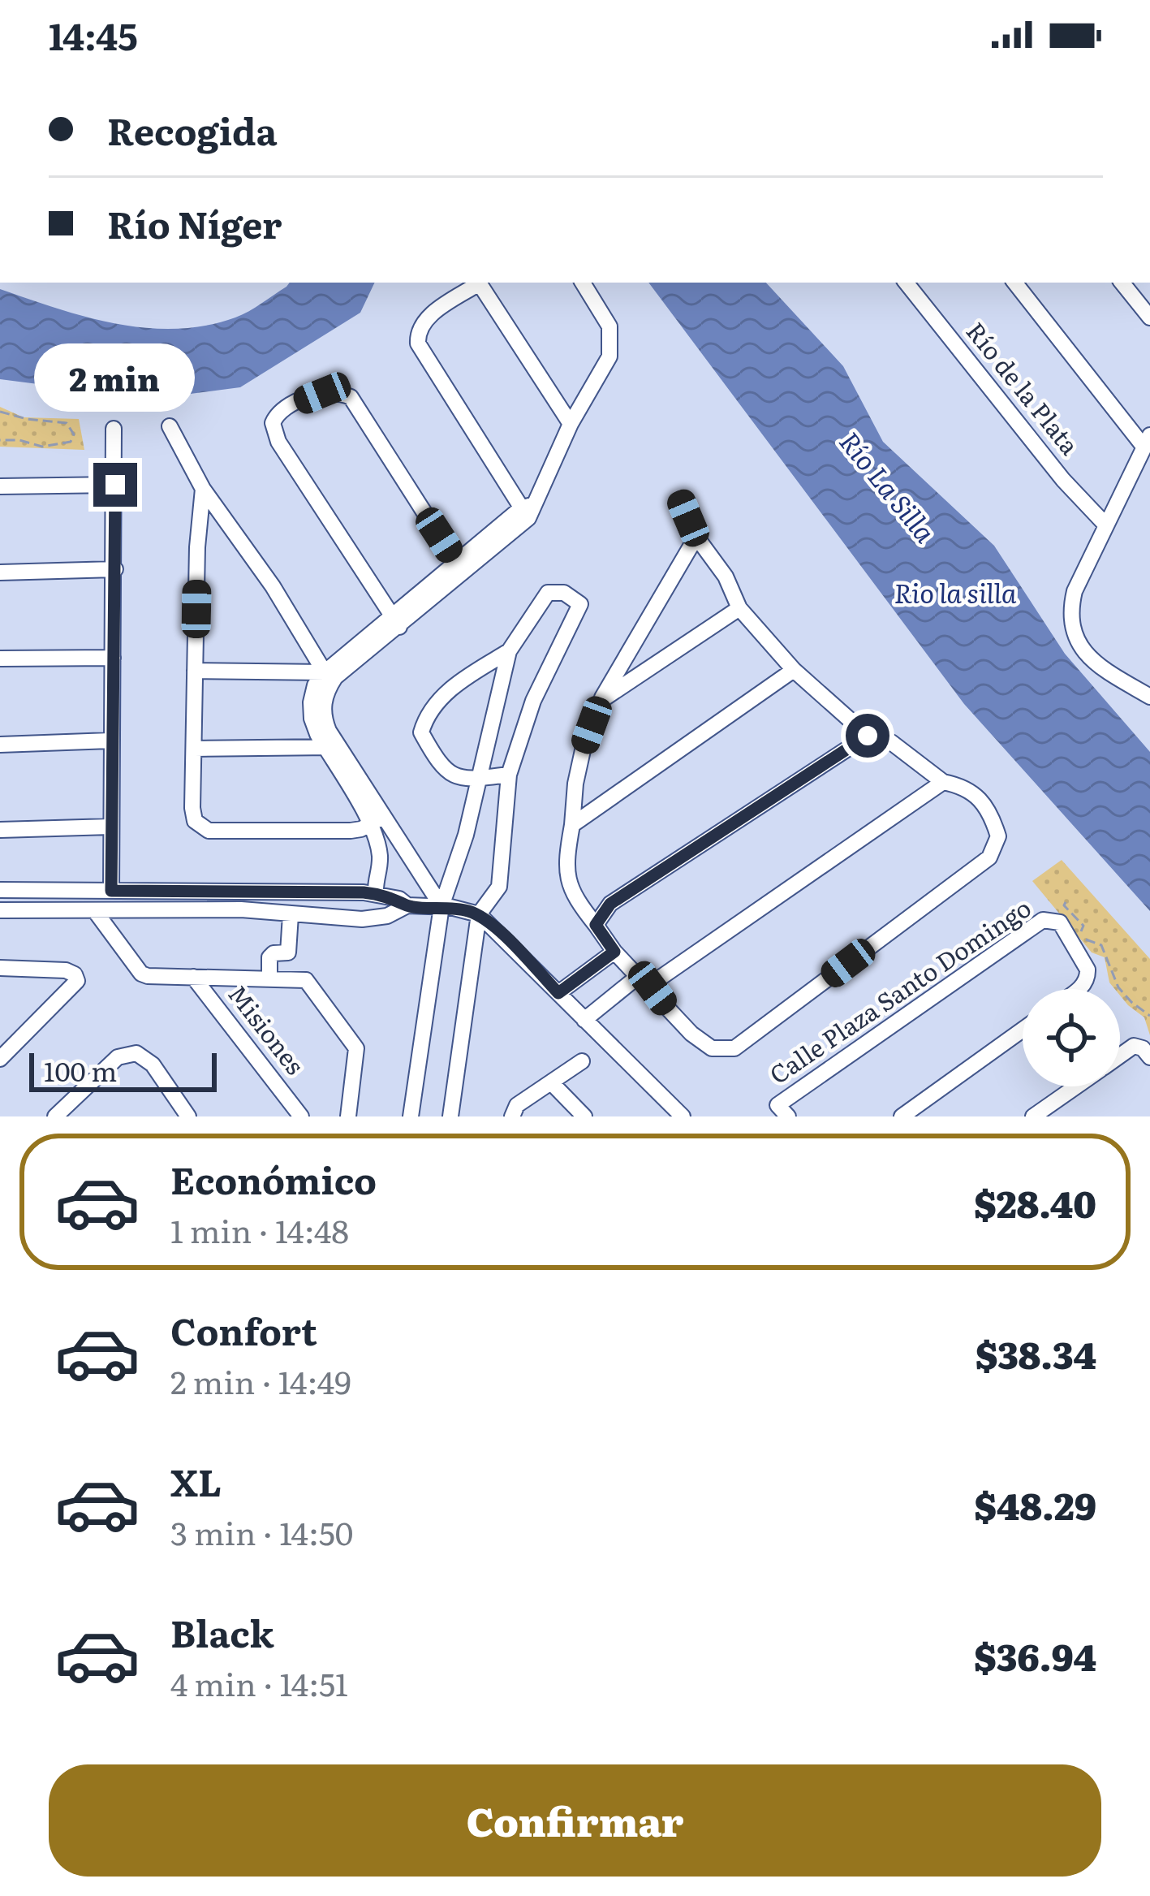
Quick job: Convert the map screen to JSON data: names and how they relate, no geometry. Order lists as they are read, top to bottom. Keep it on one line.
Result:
{"streets":{"street":["Río de la Plata","Calle Plaza Santo Domingo","Misiones"]},"water":["Río La Silla","Rio la silla"],"scale_bar":"100 m","page":{"status":"14:45","banner":["Recogida","Río Níger"],"bubble":"2 min","scale":"100 m","list":[{"name":"Económico","note":"1 min · 14:48","value":"$28.40"},{"name":"Confort","note":"2 min · 14:49","value":"$38.34"},{"name":"XL","note":"3 min · 14:50","value":"$48.29"},{"name":"Black","note":"4 min · 14:51","value":"$36.94"}],"buttons":"Confirmar"}}
